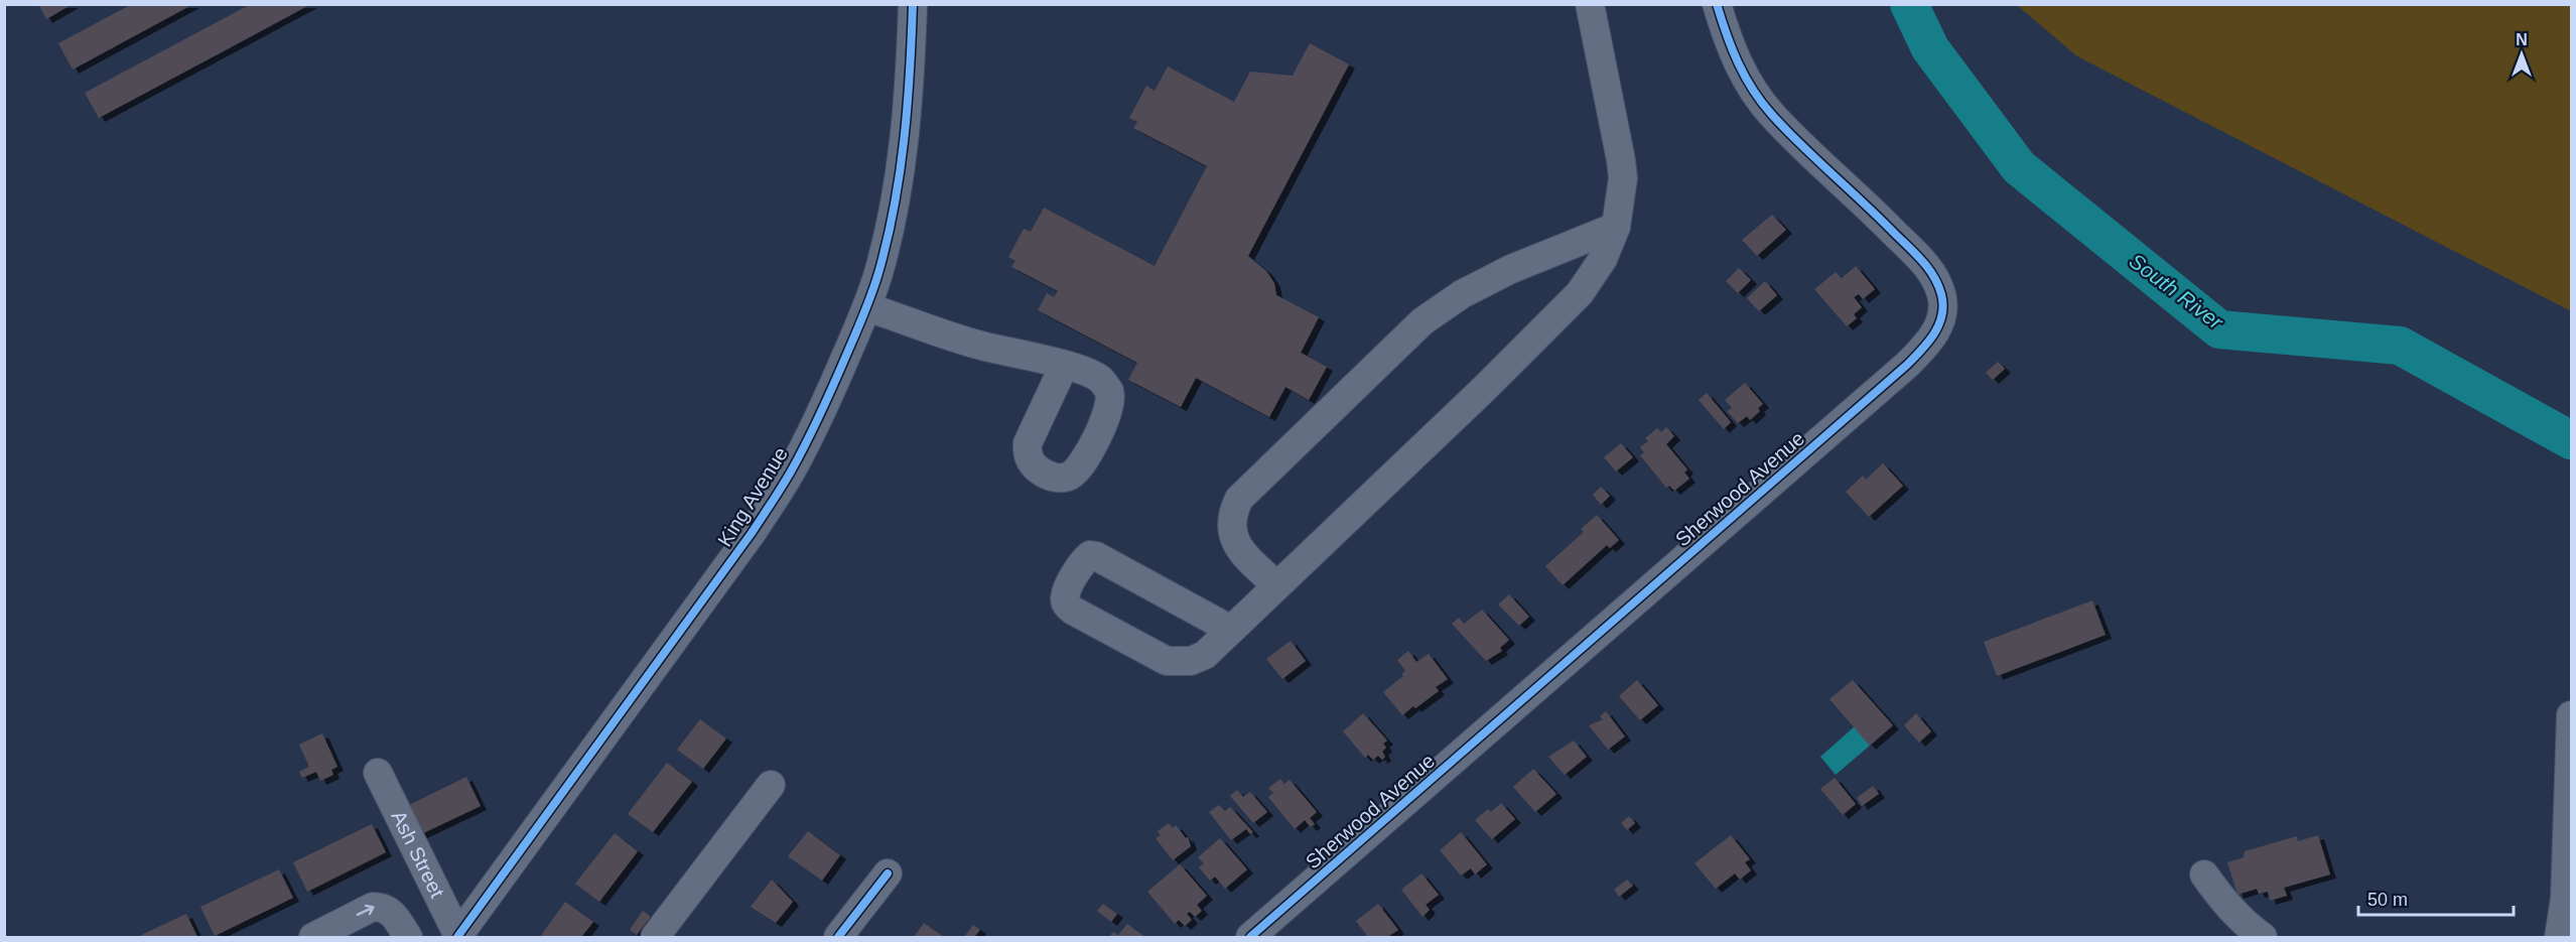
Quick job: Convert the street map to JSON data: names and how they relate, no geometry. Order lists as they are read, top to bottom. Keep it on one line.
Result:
{"streets":{"street":["Sherwood Avenue","King Avenue","Ash Street"]},"crossings":[["King Avenue","Ash Street"]],"water":["South River"],"scale_bar":"50 m","north":"top"}
